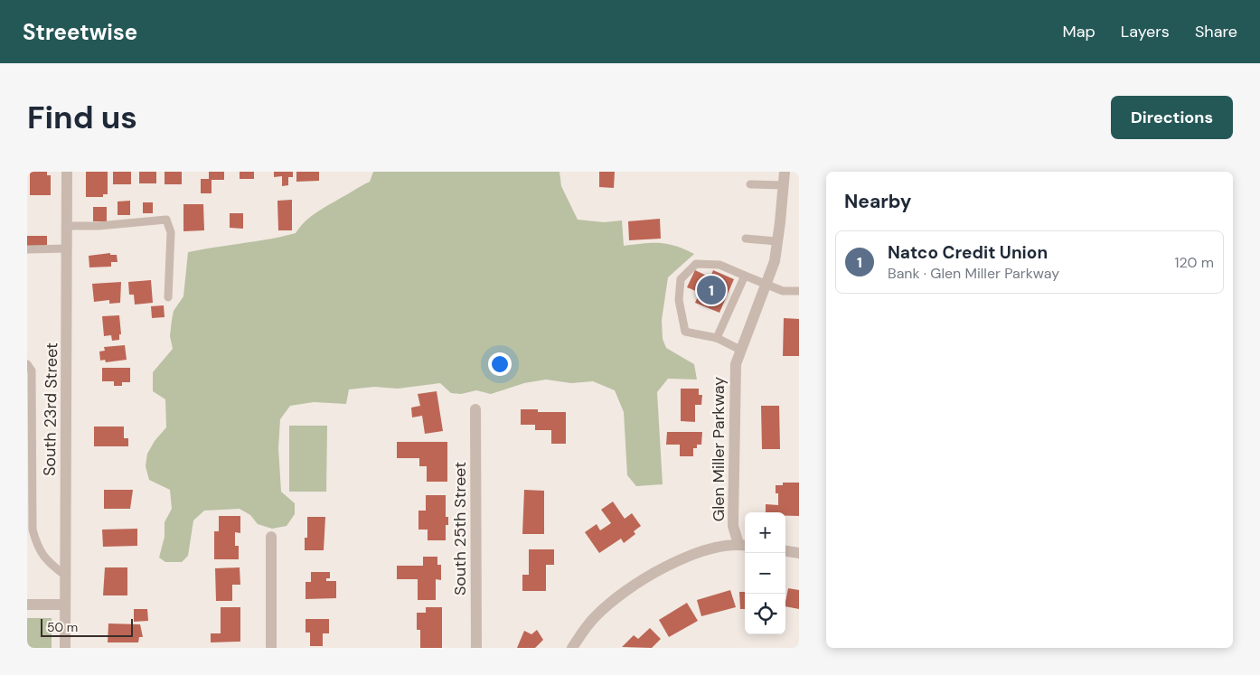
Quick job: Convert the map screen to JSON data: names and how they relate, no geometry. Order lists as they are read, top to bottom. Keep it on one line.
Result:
{"streets":{"street":["South 23rd Street","Glen Miller Parkway","South 25th Street"]},"scale_bar":"50 m","page":{"header":"Streetwise","nav":["Map","Layers","Share"],"buttons":"Directions","title":"Find us","heading":"Nearby","list":[{"mark":"1","name":"Natco Credit Union","note":"Bank · Glen Miller Parkway","value":"120 m"}],"pins":"1","map_buttons":["+","−"],"scale":"50 m"}}
